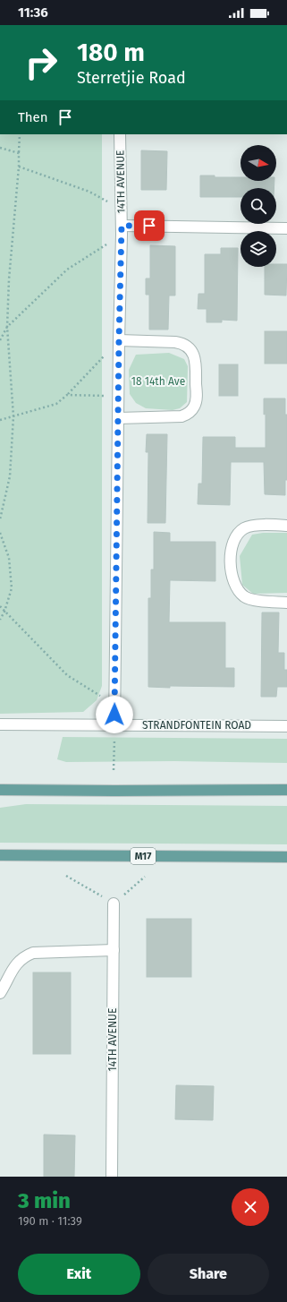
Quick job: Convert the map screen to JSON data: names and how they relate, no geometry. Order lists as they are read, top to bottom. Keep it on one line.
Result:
{"streets":{"main road":["M17"],"street":["14TH AVENUE","STRANDFONTEIN ROAD"]},"crossings":[["14TH AVENUE","STRANDFONTEIN ROAD"]],"parks":["18 14th Ave"],"north":"right","page":{"status":"11:36","turn":["180 m","Sterretjie Road"],"then":"Then","heading":["3 min","190 m · 11:39"],"buttons":["Exit","Share"]}}
